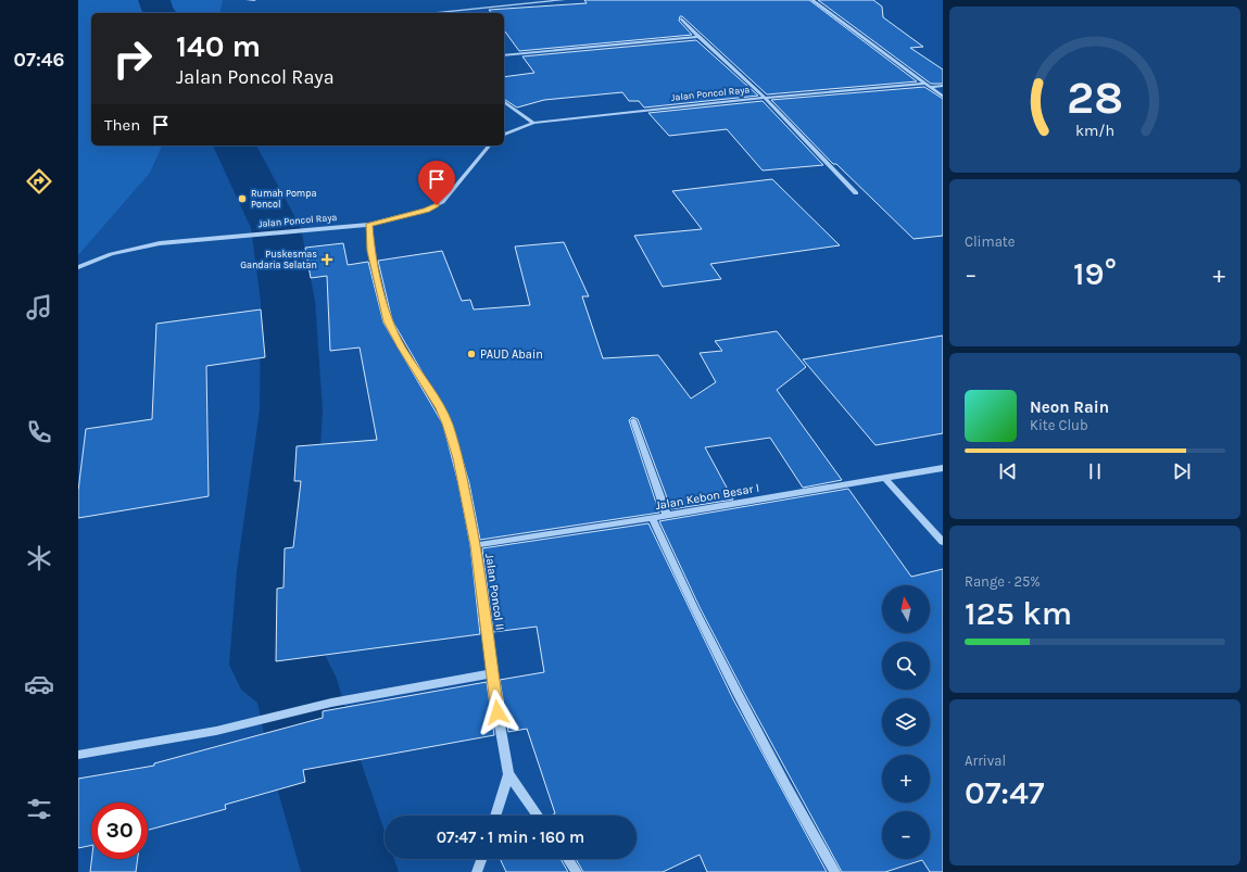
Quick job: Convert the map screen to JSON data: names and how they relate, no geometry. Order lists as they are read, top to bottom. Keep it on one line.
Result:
{"streets":{"street":["Jalan Poncol Raya","Jalan Kebon Besar I","Jalan Poncol II"]},"crossings":[["Jalan Poncol Raya","Jalan Poncol II"],["Jalan Kebon Besar I","Jalan Poncol II"]],"places":{"other":["Rumah Pompa Poncol","PAUD Abain"],"health":["Puskesmas Gandaria Selatan"]},"north":"top","page":{"tabs":"07:46","turn":["140 m","Jalan Poncol Raya"],"then":"Then","tile":["Climate",["Range · 25%","125 km"],["Arrival","07:47"]],"heat":["−","19°","+"],"song":["Neon Rain","Kite Club"],"map_buttons":["+","−"],"limit":"30","trip":"07:47 · 1 min · 160 m","gauge":["28","km/h"]}}
